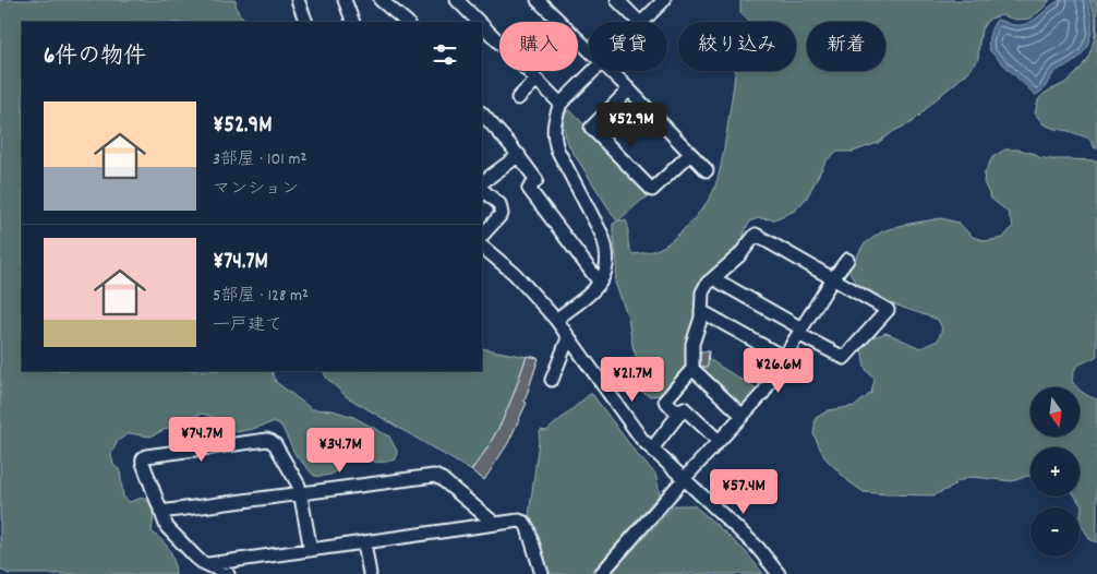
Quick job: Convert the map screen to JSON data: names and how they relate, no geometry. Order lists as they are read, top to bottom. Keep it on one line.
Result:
{"north":"bottom","page":{"chip":["購入","賃貸","絞り込み","新着"],"heading":"6件の物件","list":[{"name":"¥52.9M","note":"3部屋 · 101 m² · マンション"},{"name":"¥74.7M","note":"5部屋 · 128 m² · 一戸建て"}],"price":["¥52.9M","¥26.6M","¥21.7M","¥74.7M","¥34.7M","¥57.4M"],"map_buttons":["+","−"]}}
